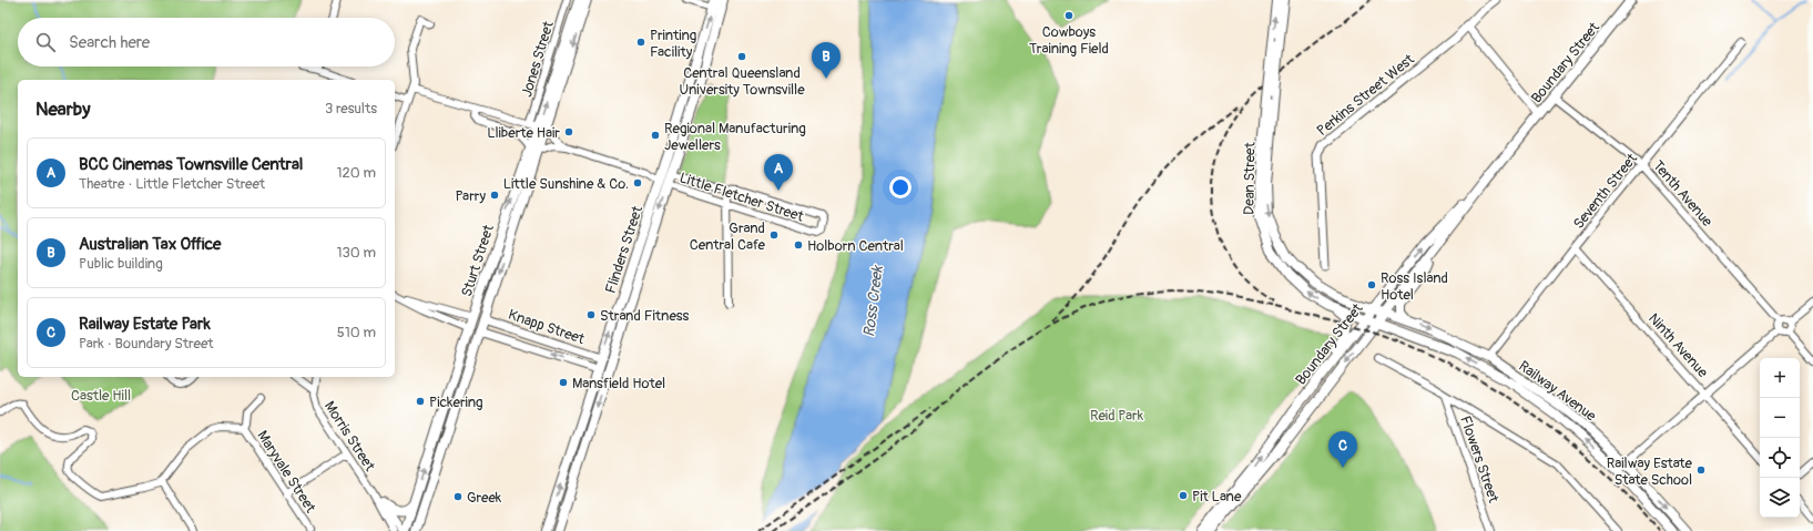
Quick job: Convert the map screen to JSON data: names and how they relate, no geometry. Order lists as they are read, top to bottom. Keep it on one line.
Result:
{"streets":{"main road":["Boundary Street","Dean Street","Flinders Street","Sturt Street","Railway Avenue"],"street":["Jones Street","Perkins Street West","Seventh Street","Tenth Avenue","Little Fletcher Street","Knapp Street","Ninth Avenue","Morris Street","Flowers Street","Maryvale Street"]},"crossings":[["Jones Street","Sturt Street"],["Boundary Street","Dean Street"],["Boundary Street","Tenth Avenue"],["Boundary Street","Railway Avenue"],["Dean Street","Railway Avenue"],["Seventh Street","Tenth Avenue"],["Seventh Street","Ninth Avenue"],["Seventh Street","Railway Avenue"],["Little Fletcher Street","Flinders Street"],["Flinders Street","Knapp Street"],["Sturt Street","Knapp Street"],["Sturt Street","Morris Street"]],"water":["Ross Creek"],"parks":["Castle Hill","Reid Park"],"places":["Cowboys Training Field","Printing Facility","Central Queensland University Townsville","Lliberte Hair","Regional Manufacturing Jewellers","Little Sunshine & Co.","Parry","Grand Central Cafe","Holborn Central","Ross Island Hotel","Strand Fitness","Mansfield Hotel","Pickering","Railway Estate State School","Pit Lane","Greek"],"page":{"search":"Search here","pins":["B","A","C"],"heading":["Nearby","3 results"],"list":[{"mark":"A","name":"BCC Cinemas Townsville Central","note":"Theatre · Little Fletcher Street","value":"120 m"},{"mark":"B","name":"Australian Tax Office","note":"Public building","value":"130 m"},{"mark":"C","name":"Railway Estate Park","note":"Park · Boundary Street","value":"510 m"}],"map_buttons":["+","−"]}}
